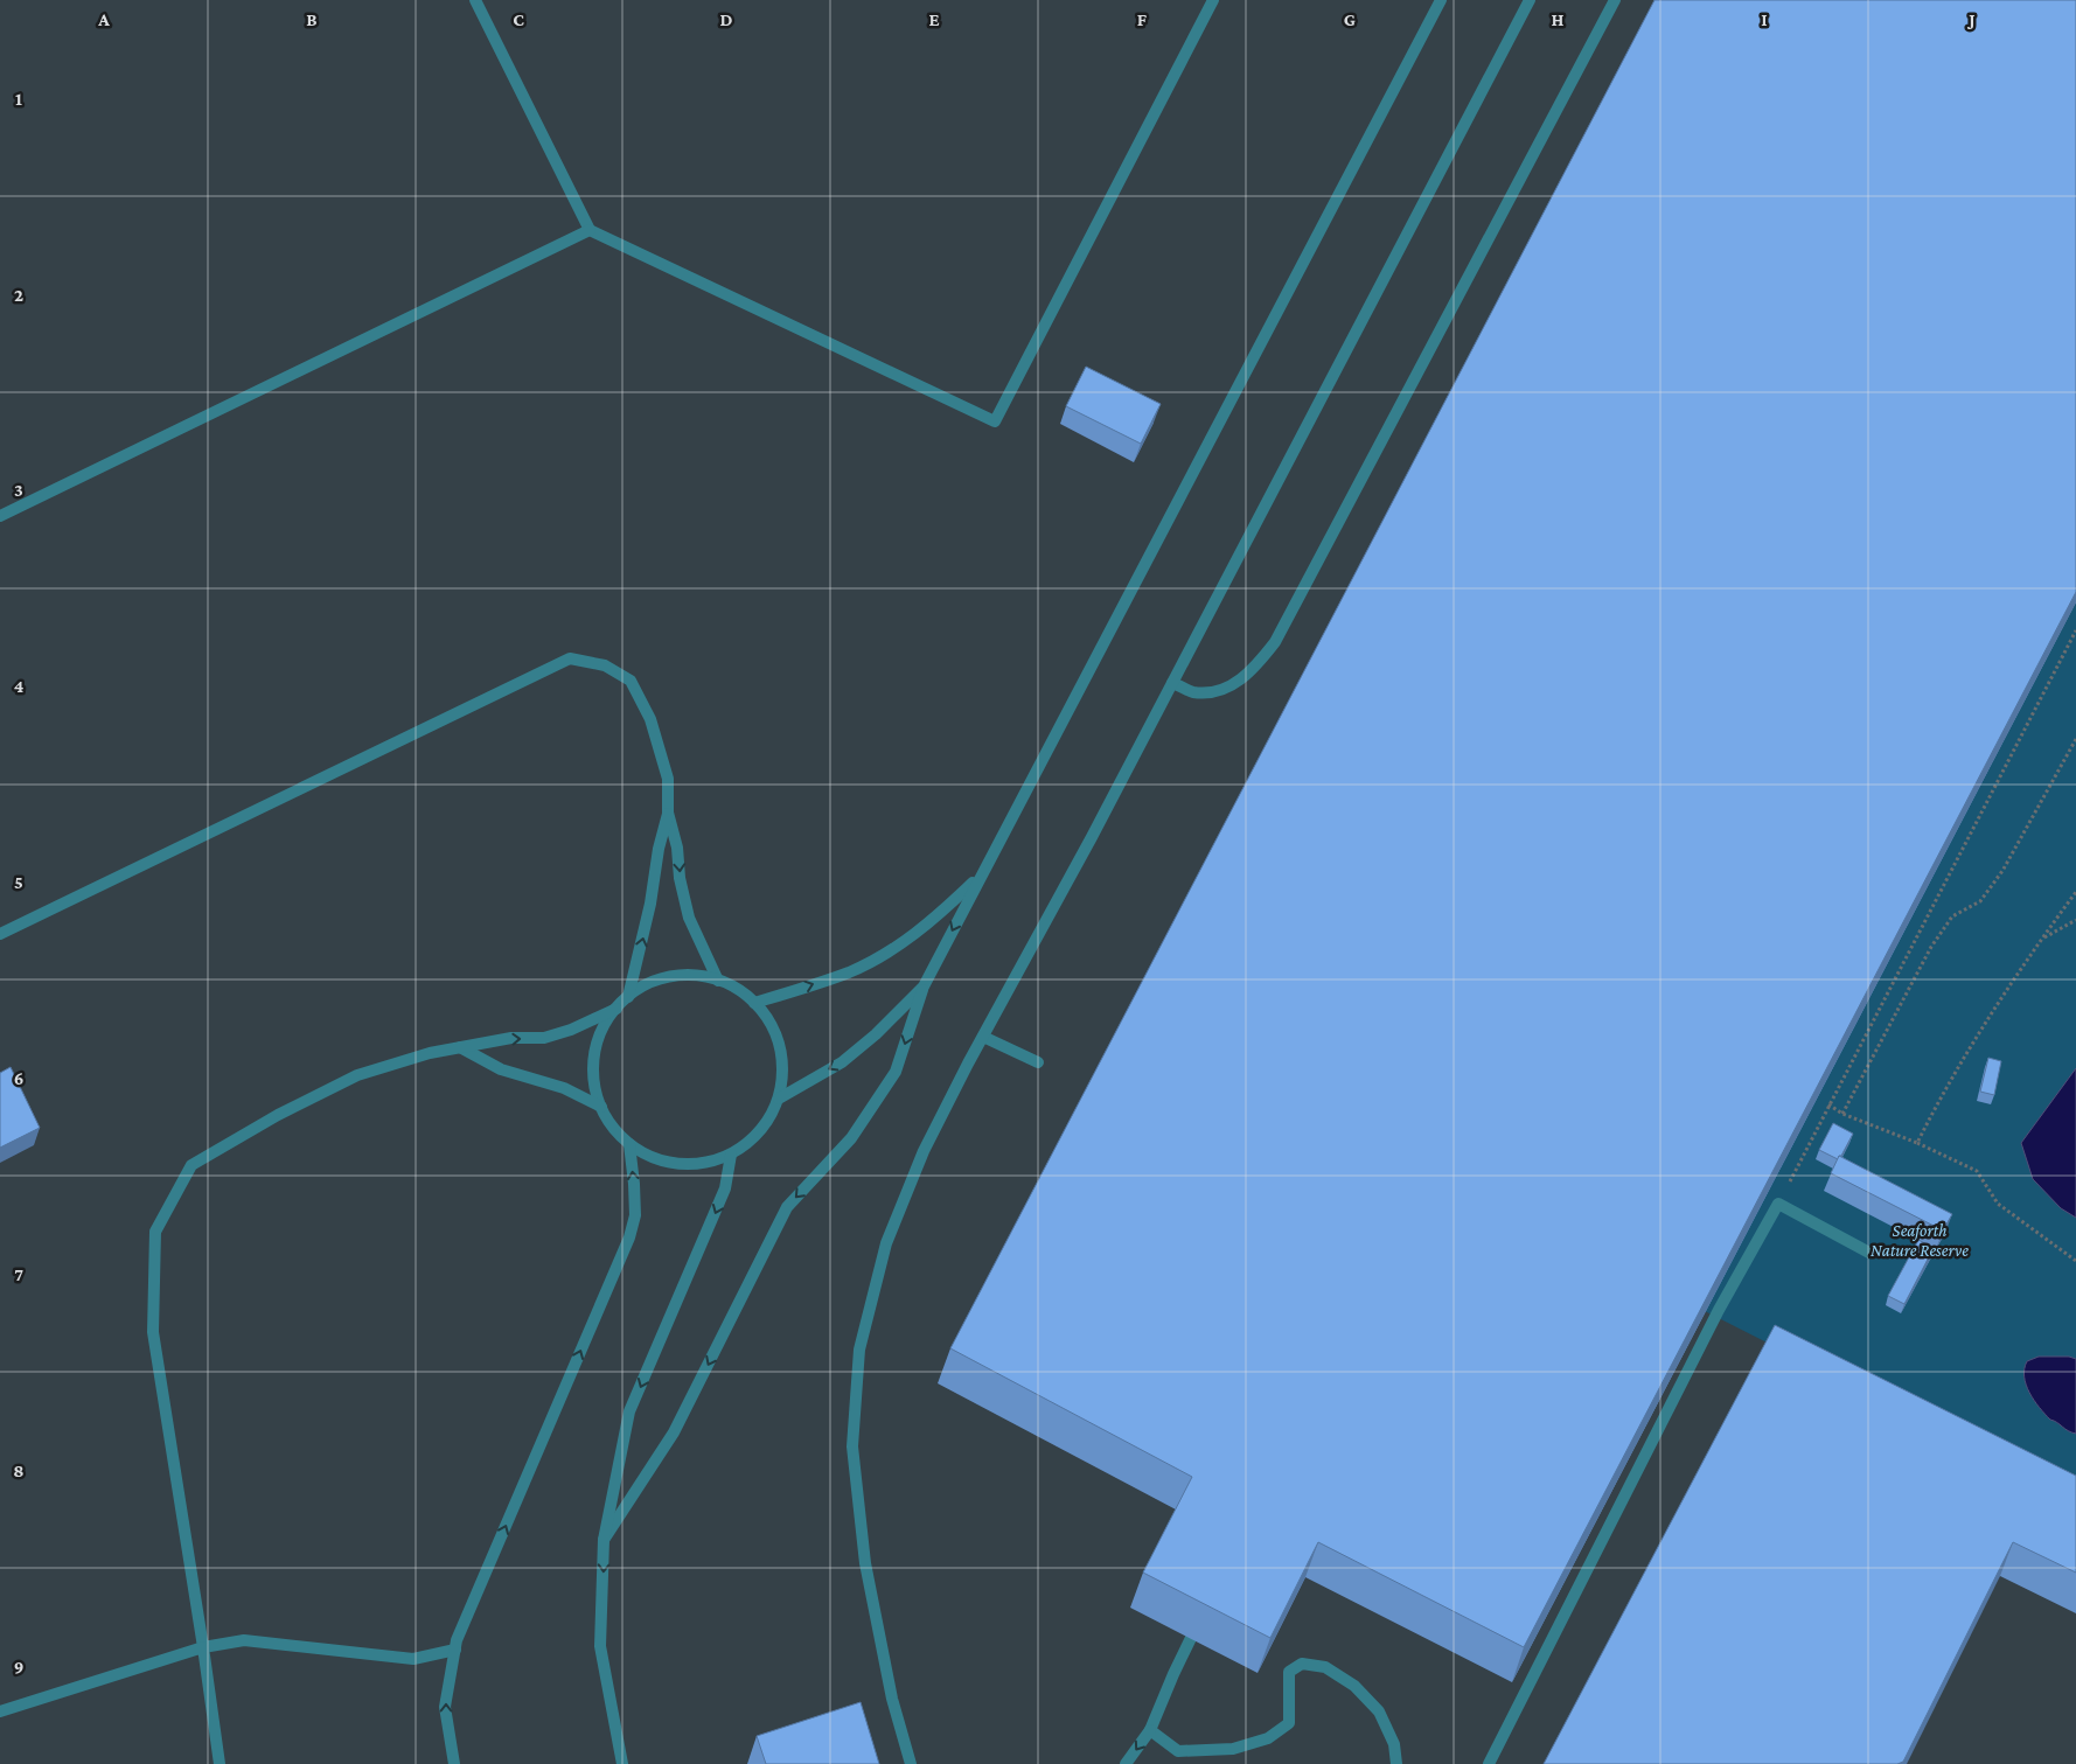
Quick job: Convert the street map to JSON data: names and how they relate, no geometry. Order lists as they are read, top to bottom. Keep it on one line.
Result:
{"parks":["Seaforth Nature Reserve"],"grid":{"columns":["A","B","C","D","E","F","G","H","I","J"],"rows":["1","2","3","4","5","6","7","8","9"]}}
